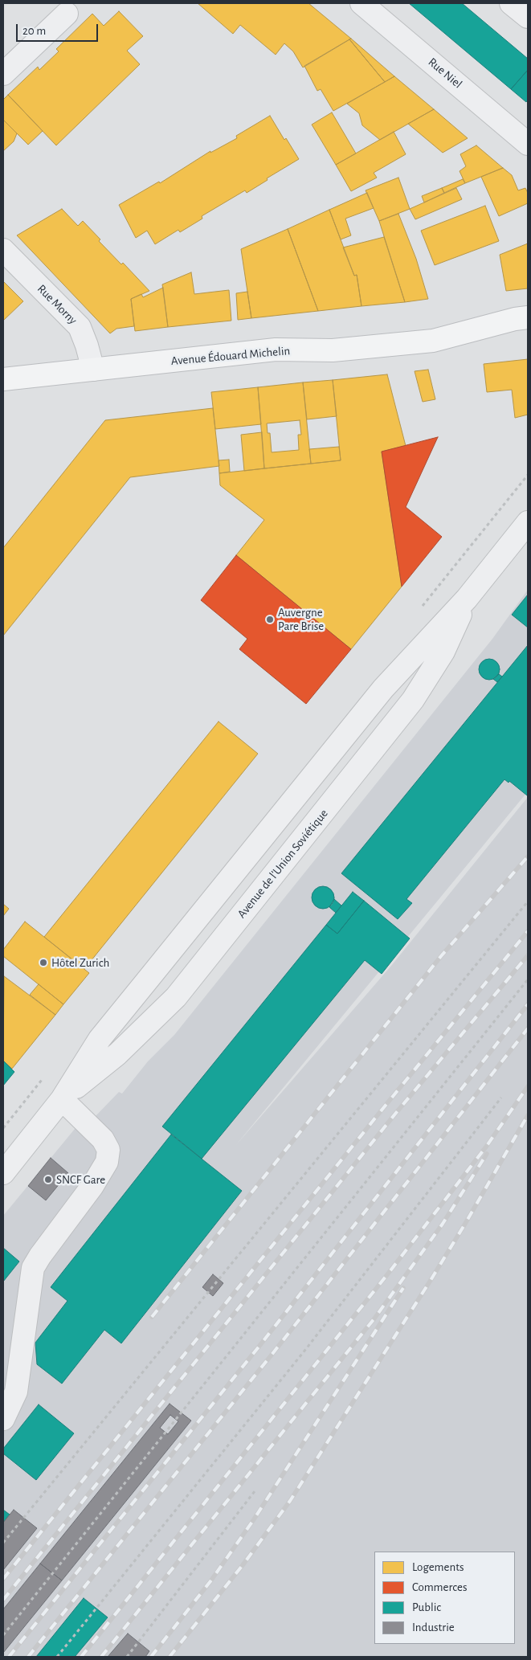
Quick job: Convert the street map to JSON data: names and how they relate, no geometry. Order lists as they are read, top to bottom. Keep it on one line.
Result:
{"streets":{"main road":["Avenue Édouard Michelin"],"street":["Rue Niel","Rue Morny","Avenue de l'Union Soviétique"]},"crossings":[["Rue Morny","Avenue Édouard Michelin"]],"places":["Auvergne Pare Brise","Hôtel Zurich","SNCF Gare"],"legend":["Logements","Commerces","Public","Industrie"],"scale_bar":"20 m"}
